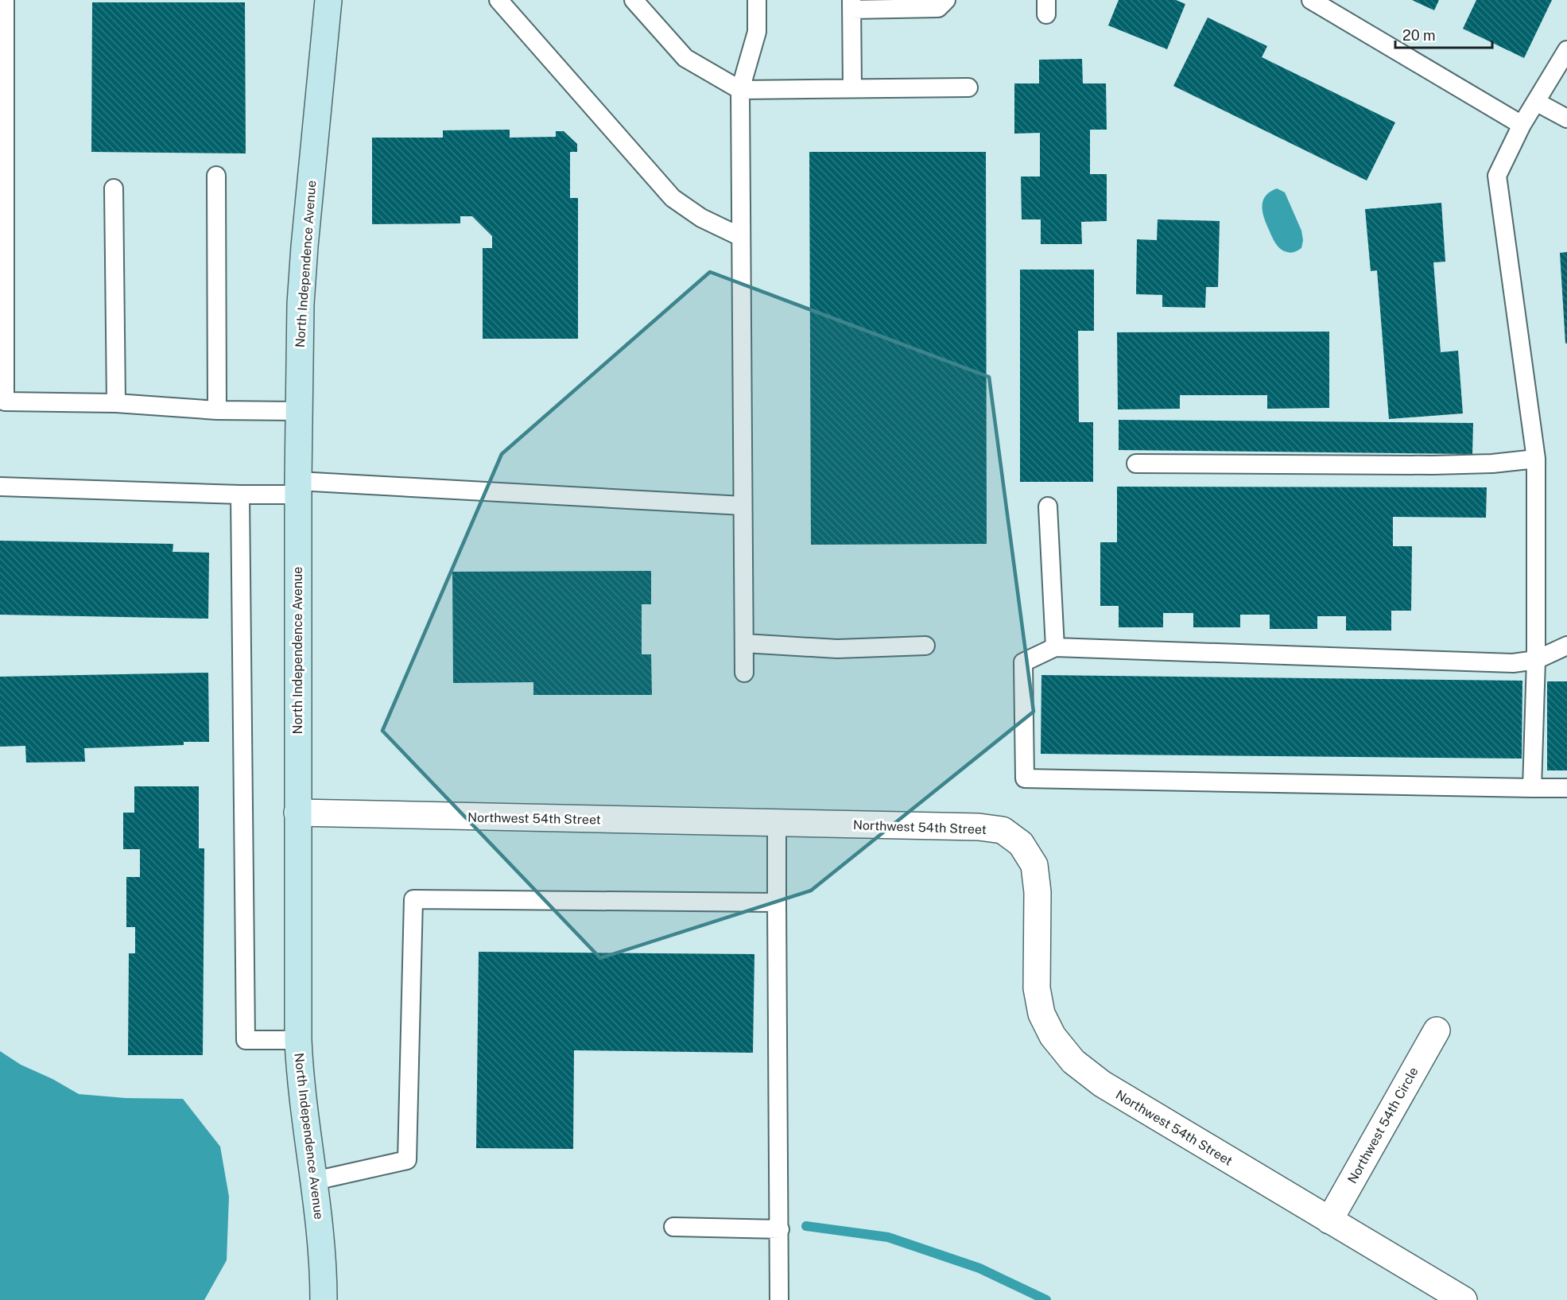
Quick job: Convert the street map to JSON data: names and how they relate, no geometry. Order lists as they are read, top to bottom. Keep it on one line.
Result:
{"streets":{"street":["North Independence Avenue","Northwest 54th Street","Northwest 54th Circle"]},"crossings":[["North Independence Avenue","Northwest 54th Street"],["Northwest 54th Street","Northwest 54th Circle"]],"scale_bar":"20 m"}
